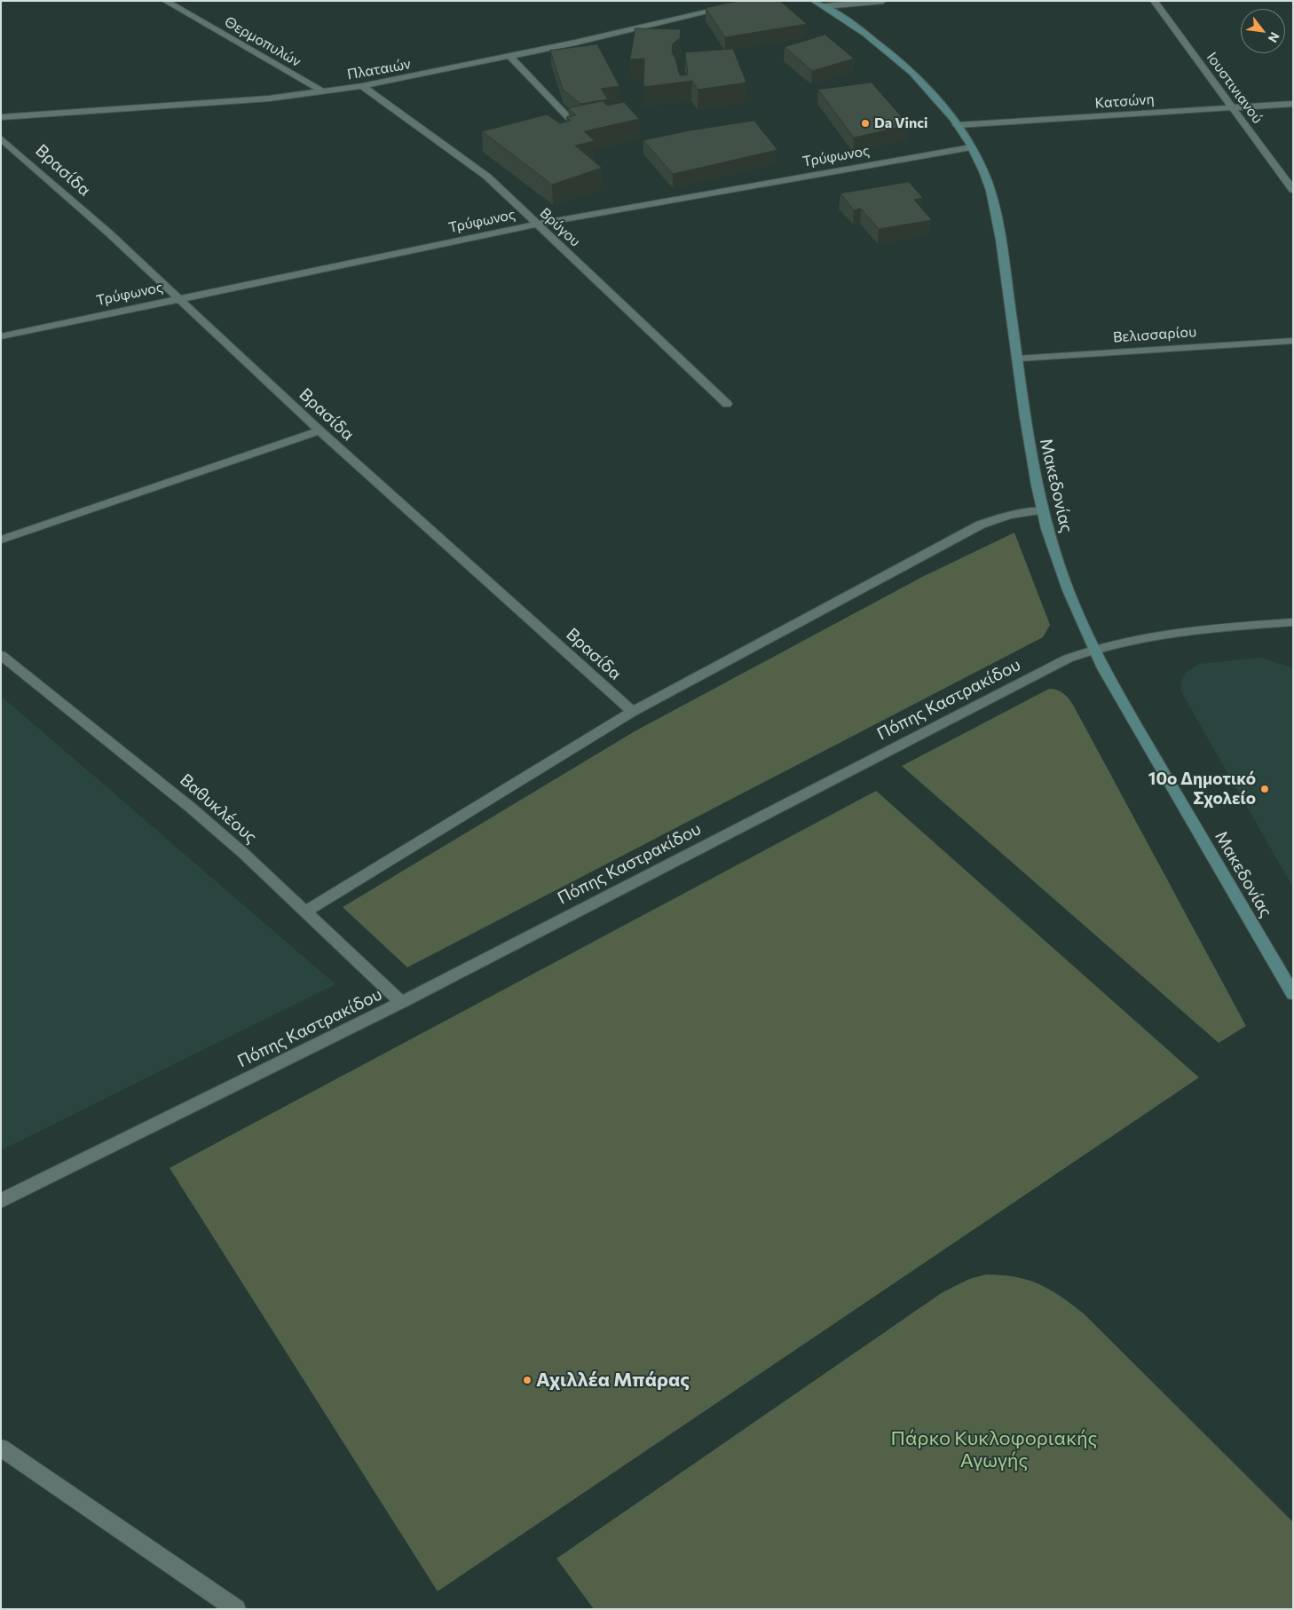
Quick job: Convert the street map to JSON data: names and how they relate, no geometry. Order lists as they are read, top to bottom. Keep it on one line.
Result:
{"streets":{"street":["Θερμοπυλών","Πλαταιών","Ιουστινιανού","Κατσώνη","Τρύφωνος","Βρασίδα","Βρύγου","Βελισσαρίου","Μακεδονίας","Πόπης Καστρακίδου","Βαθυκλέους"]},"crossings":[["Θερμοπυλών","Πλαταιών"],["Πλαταιών","Βρύγου"],["Ιουστινιανού","Κατσώνη"],["Κατσώνη","Μακεδονίας"],["Τρύφωνος","Βρασίδα"],["Τρύφωνος","Βρύγου"],["Τρύφωνος","Μακεδονίας"],["Βελισσαρίου","Μακεδονίας"],["Μακεδονίας","Πόπης Καστρακίδου"],["Πόπης Καστρακίδου","Βαθυκλέους"]],"parks":["Πάρκο Κυκλοφοριακής Αγωγής"],"places":["Da Vinci","10ο Δημοτικό Σχολείο","Αχιλλέα Μπάρας"],"north":"bottom right"}
